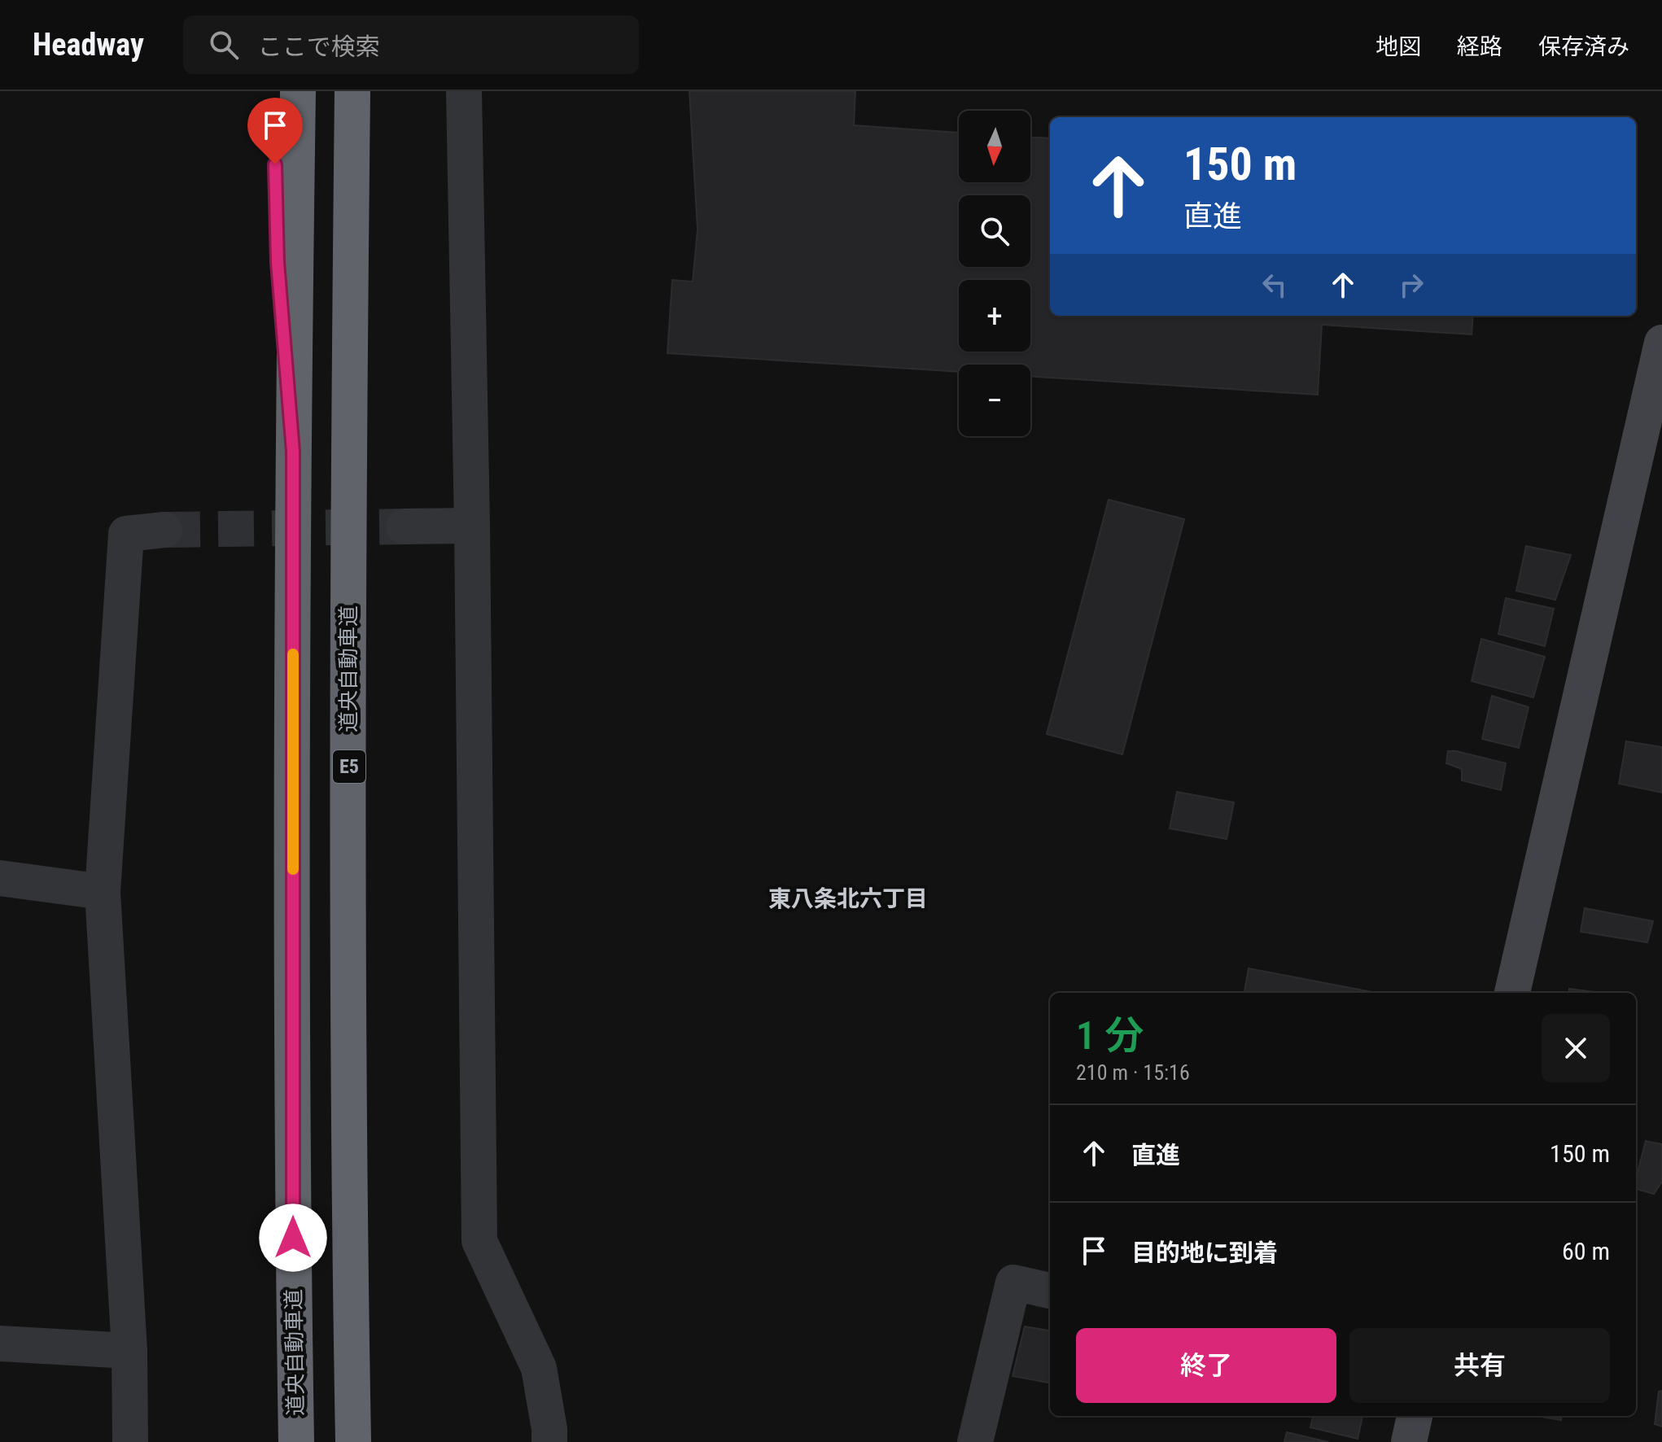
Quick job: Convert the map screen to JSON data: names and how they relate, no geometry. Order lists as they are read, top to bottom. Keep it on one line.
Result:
{"streets":{"highway":["道央自動車道","E5"]},"districts":["東八条北六丁目"],"north":"bottom","page":{"header":"Headway","search":"ここで検索","nav":["地図","経路","保存済み"],"map_buttons":["+","−"],"turn":["150 m","直進"],"heading":["1 分","210 m · 15:16"],"list":[{"name":"直進","value":"150 m"},{"name":"目的地に到着","value":"60 m"}],"buttons":["終了","共有"]}}
